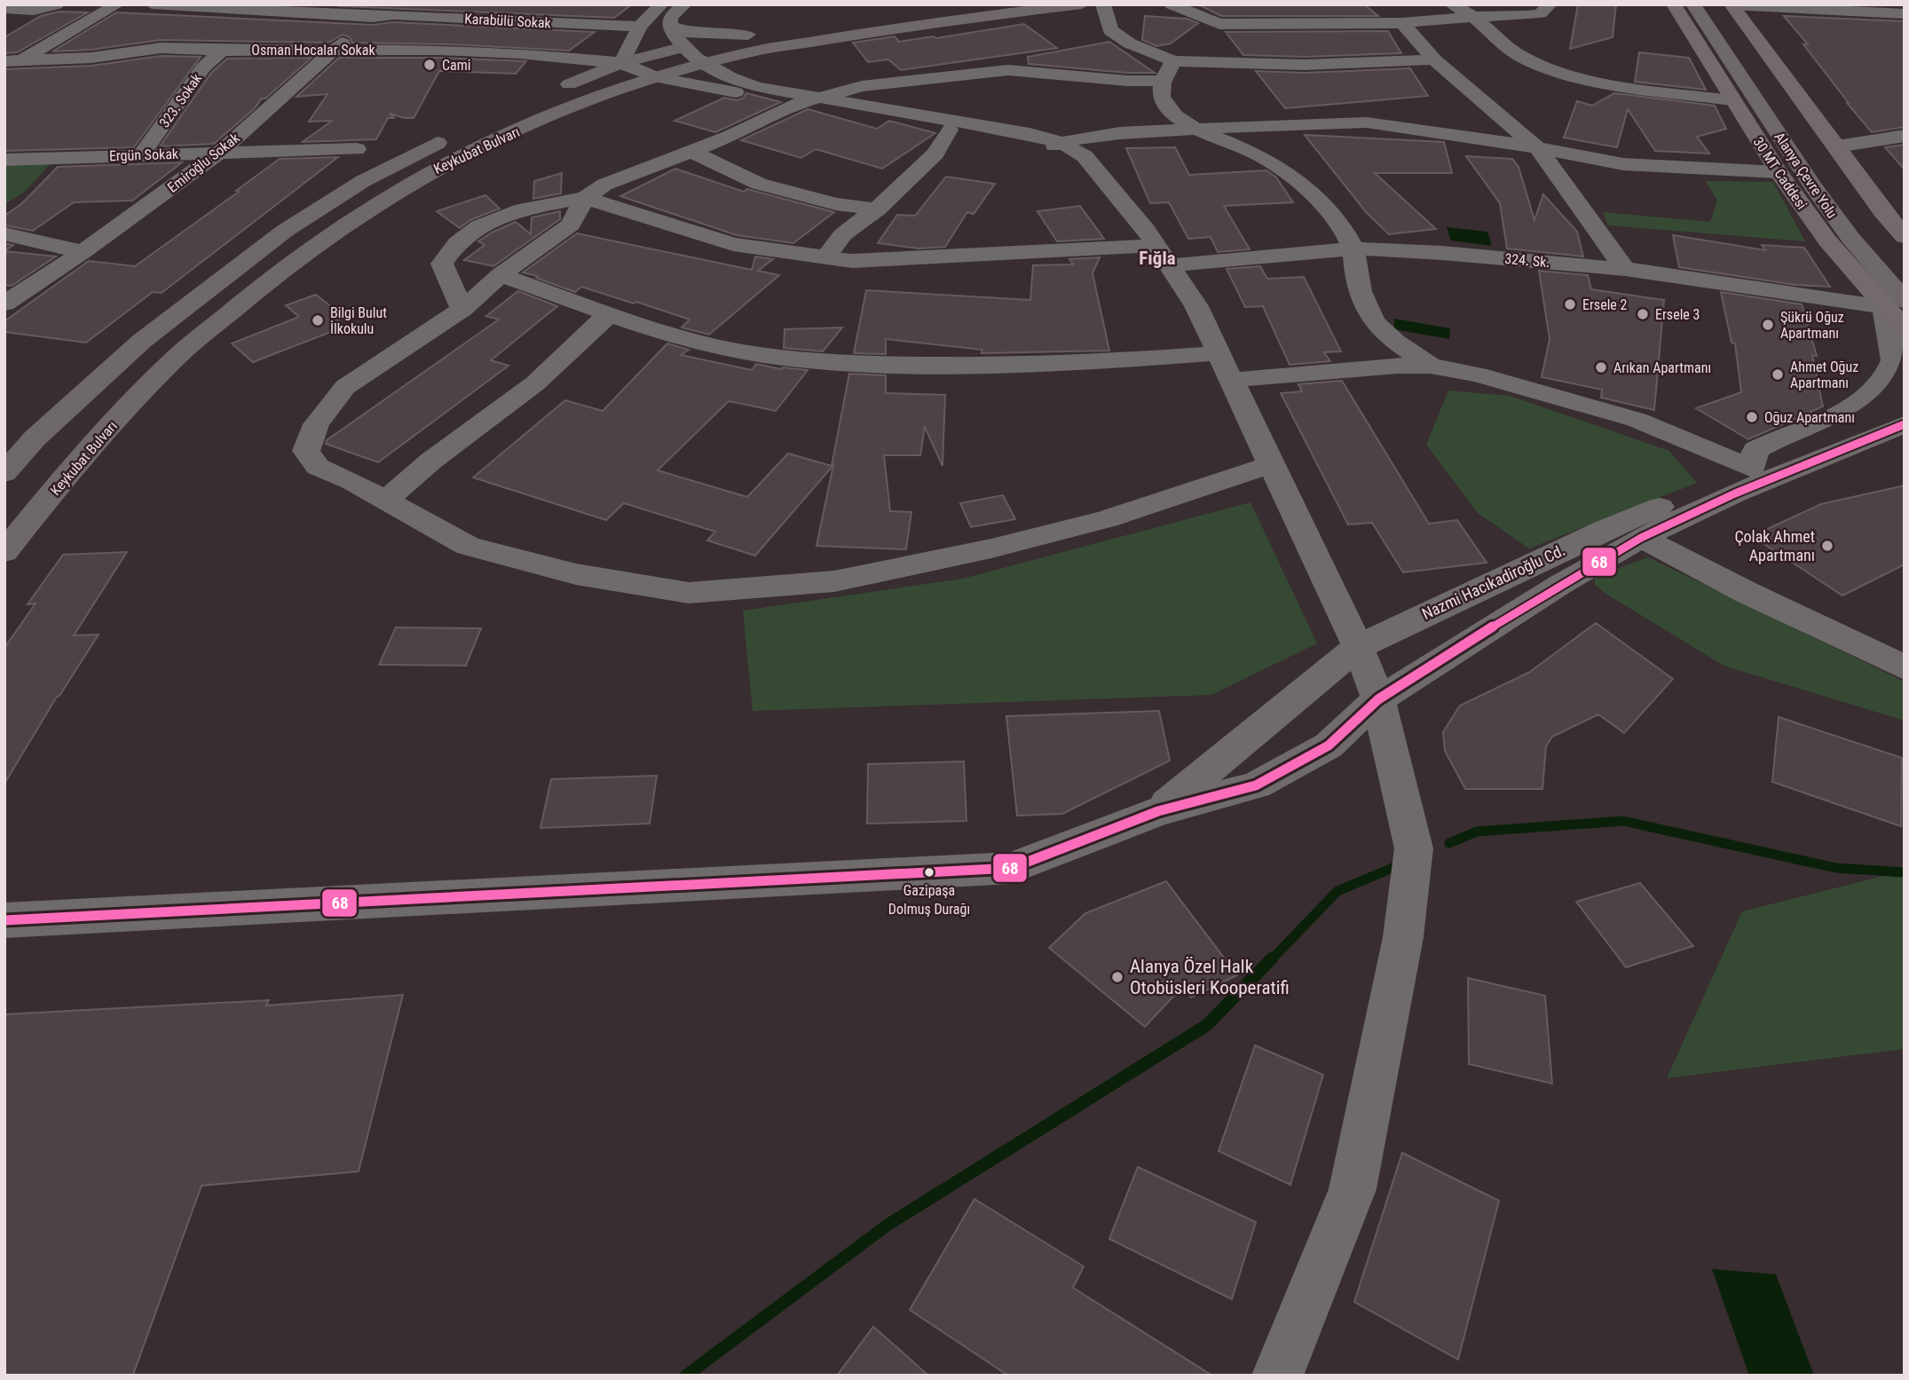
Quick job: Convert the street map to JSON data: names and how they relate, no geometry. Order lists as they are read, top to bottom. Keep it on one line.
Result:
{"streets":{"highway":["Keykubat Bulvarı","Alanya Çevre Yolu"],"main road":["30 MT Caddesi"],"street":["Karabülü Sokak","Osman Hocalar Sokak","323. Sokak","Ergün Sokak","Emiroğlu Sokak","324. Sk.","Nazmi Hacıkadiroğlu Cd."]},"crossings":[["Karabülü Sokak","Emiroğlu Sokak"],["Osman Hocalar Sokak","323. Sokak"],["Osman Hocalar Sokak","Keykubat Bulvarı"],["Osman Hocalar Sokak","Emiroğlu Sokak"],["323. Sokak","Ergün Sokak"],["Ergün Sokak","Emiroğlu Sokak"],["30 MT Caddesi","Alanya Çevre Yolu"],["30 MT Caddesi","324. Sk."],["Alanya Çevre Yolu","324. Sk."]],"districts":["Fığla"],"places":["Cami","Ersele 2","Ersele 3","Bilgi Bulut İlkokulu","Şükrü Oğuz Apartmanı","Arıkan Apartmanı","Ahmet Oğuz Apartmanı","Oğuz Apartmanı","Çolak Ahmet Apartmanı","Gazipaşa Dolmuş Durağı","Alanya Özel Halk Otobüsleri Kooperatifi"],"lines":["transit line 68"]}
